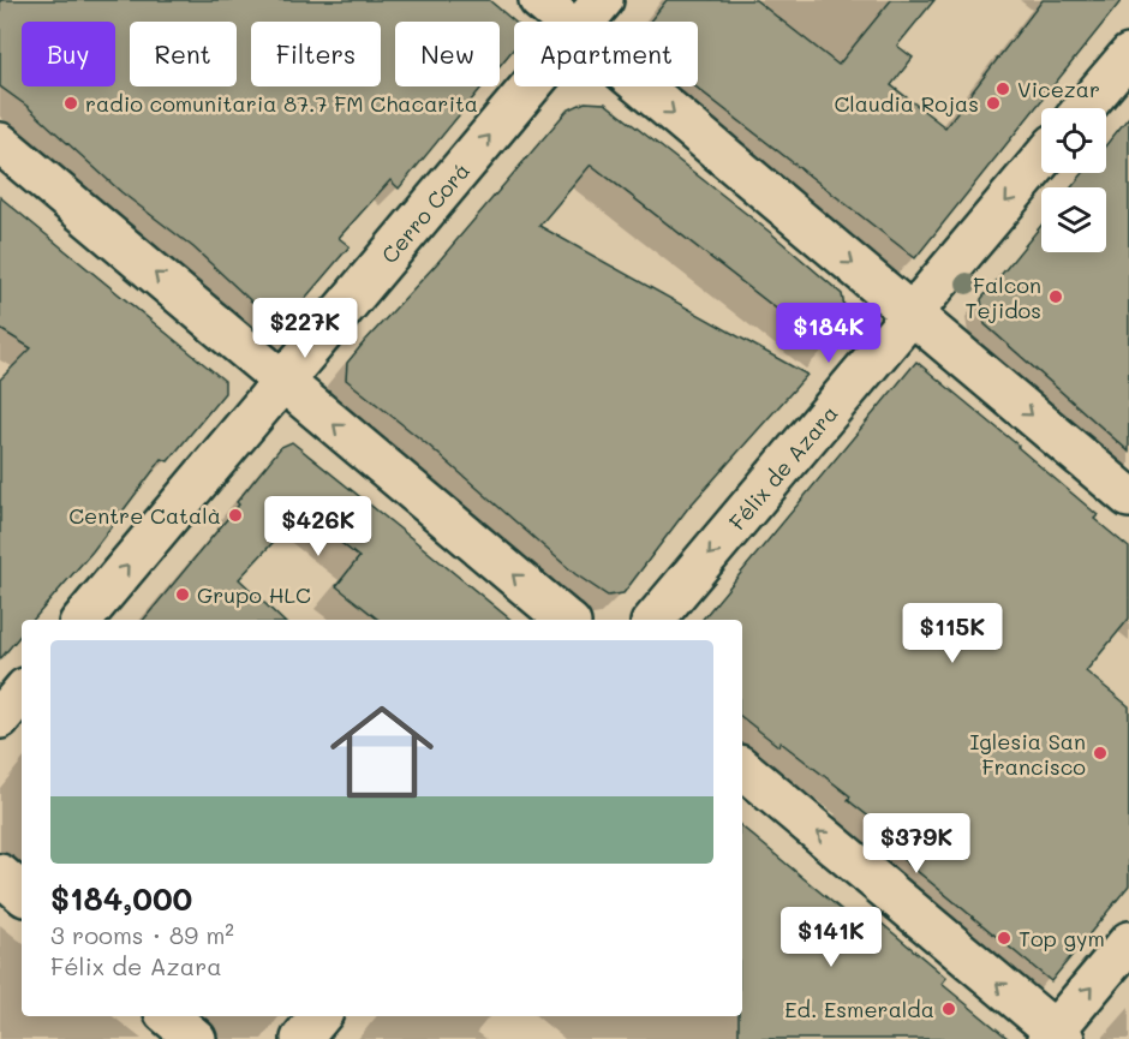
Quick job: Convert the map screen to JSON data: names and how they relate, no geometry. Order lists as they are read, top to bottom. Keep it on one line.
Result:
{"streets":{"street":["Cerro Corá","Félix de Azara"]},"one_way":["Cerro Corá","Félix de Azara"],"places":["Vicezar","radio comunitaria 87.7 FM Chacarita","Claudia Rojas","Falcon Tejidos","Centre Català","Grupo HLC","Iglesia San Francisco","Top gym","Ed. Esmeralda"],"page":{"chip":["Buy","Rent","Filters","New","Apartment"],"price":["$227K","$184K","$426K","$115K","$379K","$141K"],"list":[{"name":"$184,000","note":"3 rooms · 89 m² · Félix de Azara"}]}}
